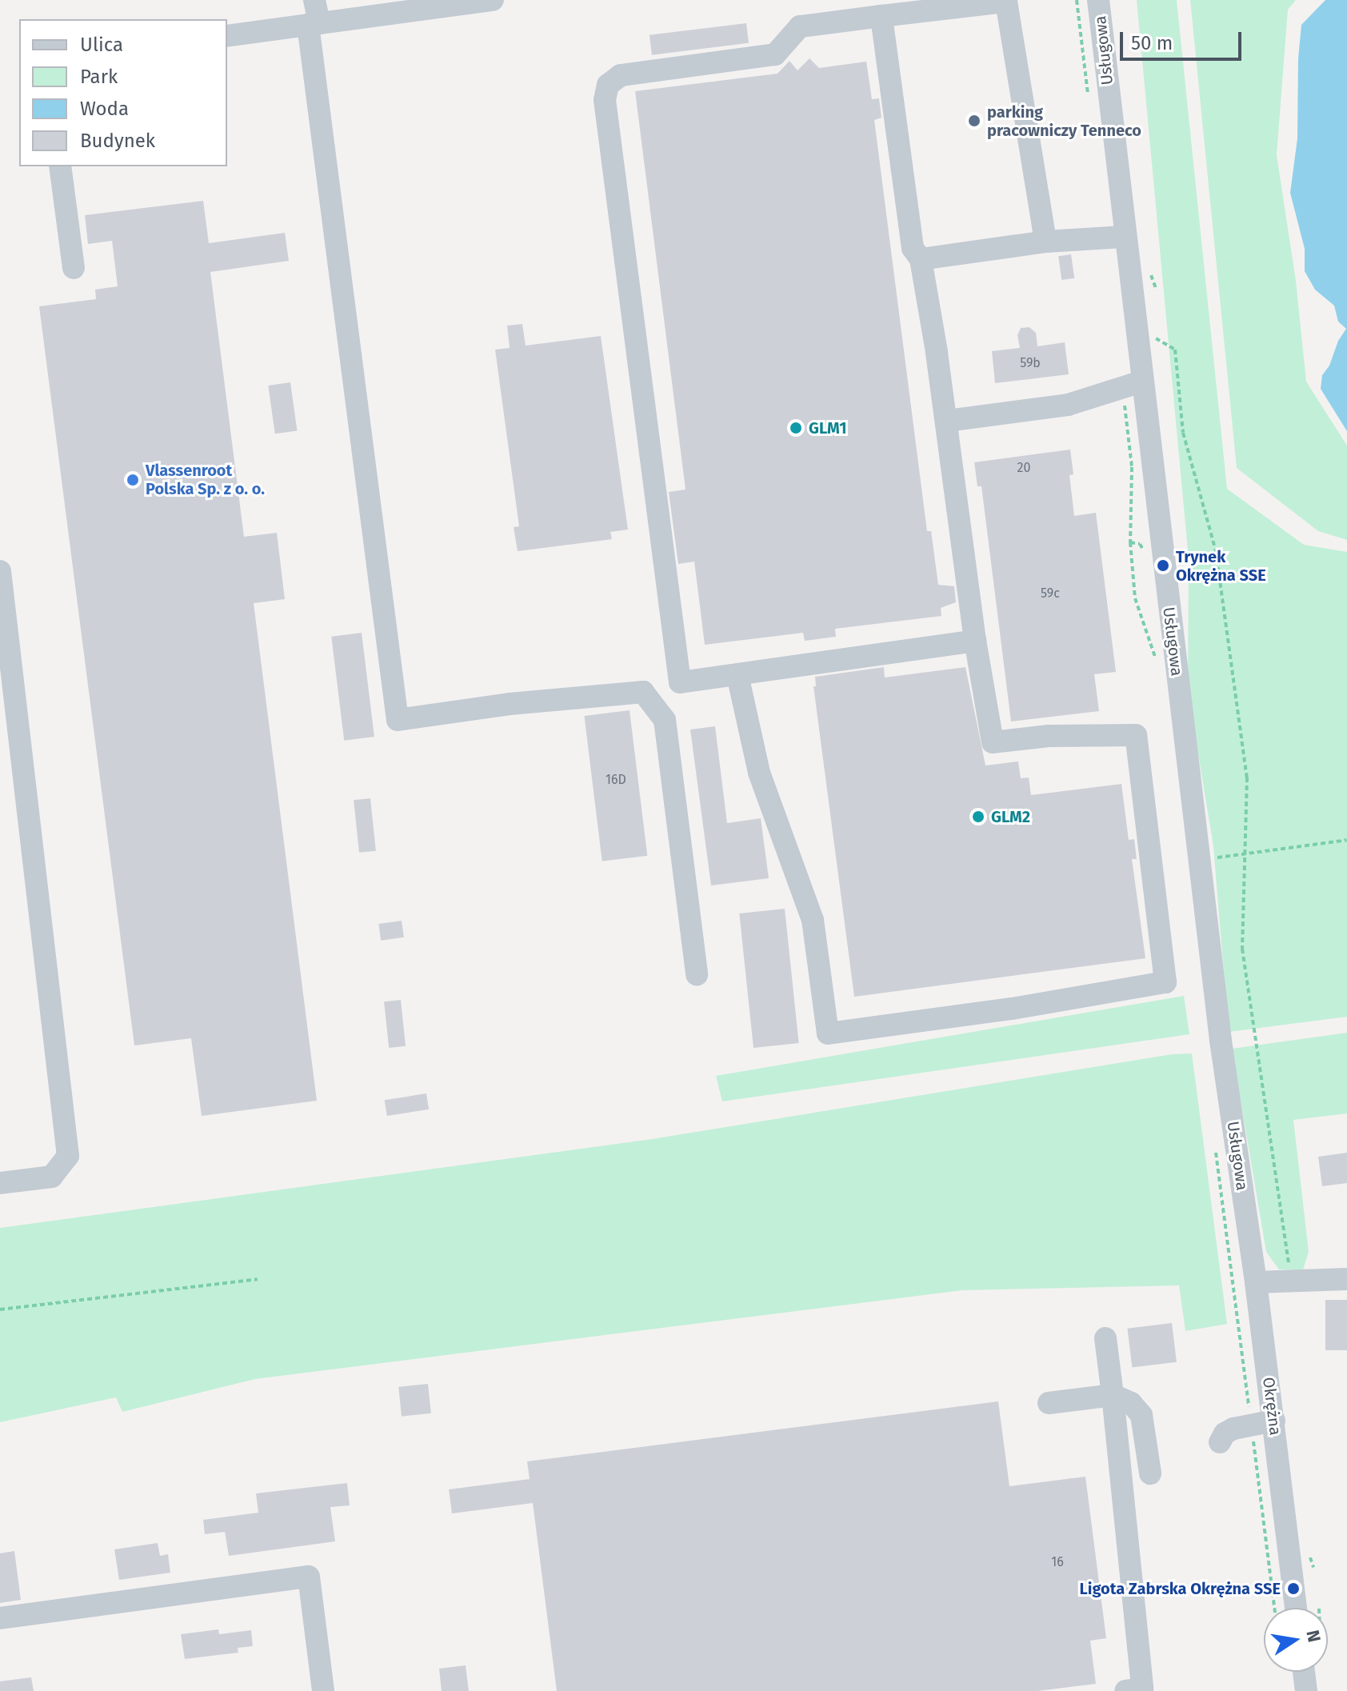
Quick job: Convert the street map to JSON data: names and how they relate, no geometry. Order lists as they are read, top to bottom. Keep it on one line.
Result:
{"streets":{"street":["Usługowa","Okrężna"]},"crossings":[["Usługowa","Okrężna"]],"places":["parking pracowniczy Tenneco","GLM1","Vlassenroot Polska Sp. z o. o.","Trynek Okrężna SSE","GLM2","Ligota Zabrska Okrężna SSE"],"house_numbers":["59b","20","59c","16D","16"],"legend":["Ulica","Park","Woda","Budynek"],"scale_bar":"50 m","north":"right"}
